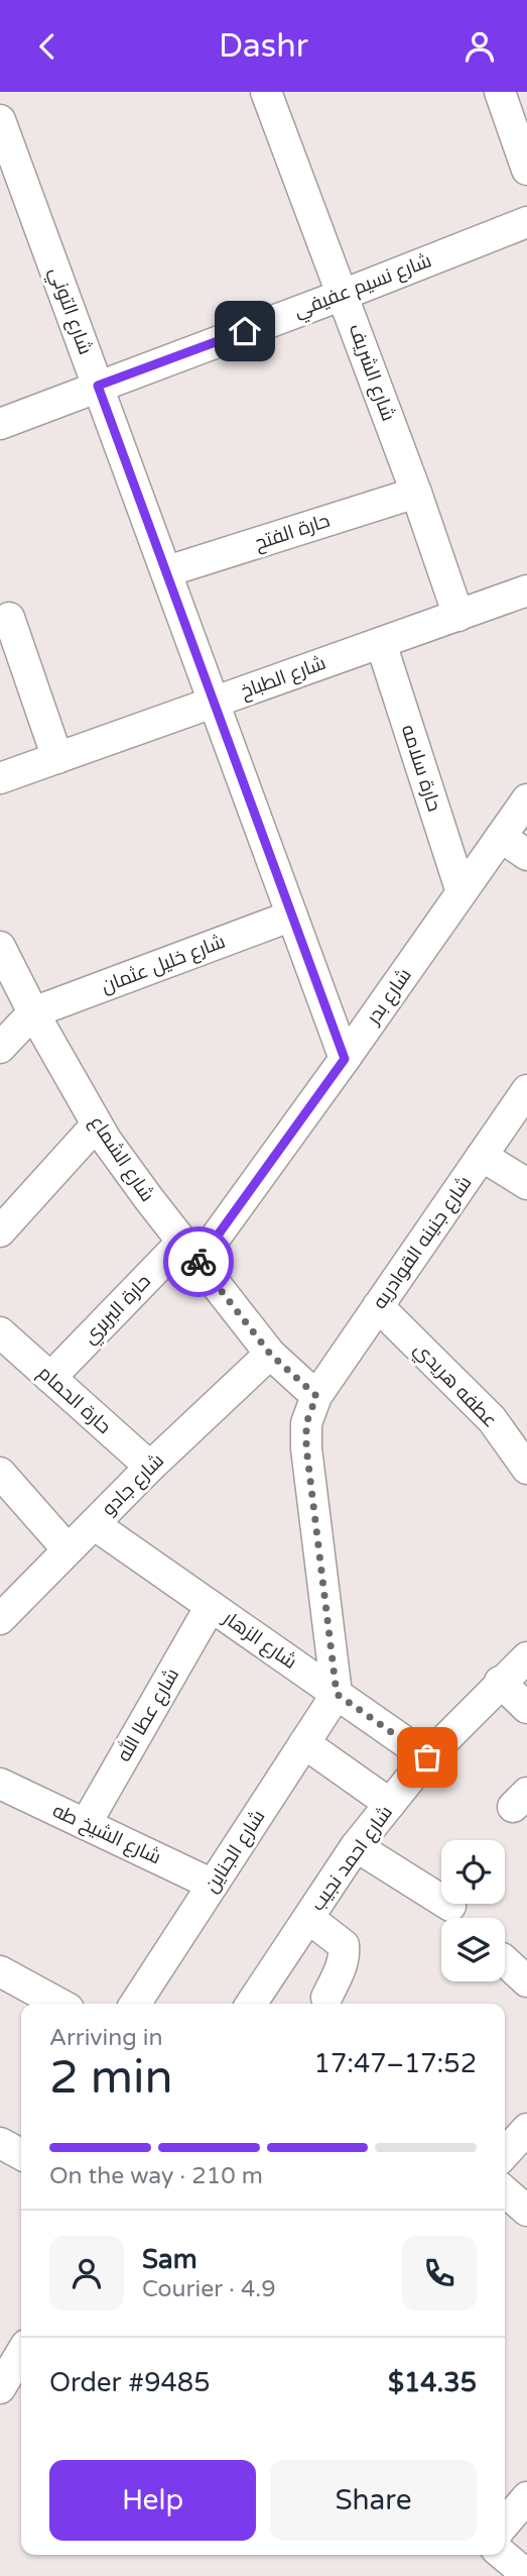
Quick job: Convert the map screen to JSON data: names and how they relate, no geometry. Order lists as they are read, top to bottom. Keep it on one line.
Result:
{"streets":{"street":["شارع نسيم عفيفي","شارع التوني","شارع الشريف","حارة الفتح","شارع الطباخ","حارة سلامه","شارع خليل عثمان","شارع بدر","شارع الشماع","شارع جنينه القوادريه","حارة البربري","عطفه هريدي","حارة الحمام","شارع جادو","شارع الزهار","شارع عطا الله","شارع الشيخ طه","شارع الجناين","شارع احمد نجيب"]},"crossings":[["شارع نسيم عفيفي","شارع التوني"],["شارع نسيم عفيفي","شارع الشريف"],["شارع التوني","حارة الفتح"],["شارع التوني","شارع الطباخ"],["شارع التوني","شارع خليل عثمان"],["شارع التوني","شارع بدر"],["شارع الشريف","حارة الفتح"],["شارع الشريف","شارع الطباخ"],["شارع الطباخ","حارة سلامه"],["حارة سلامه","شارع بدر"],["شارع خليل عثمان","شارع الشماع"],["شارع بدر","شارع الشماع"],["شارع بدر","حارة البربري"],["شارع الشماع","شارع جنينه القوادريه"],["شارع الشماع","حارة البربري"],["شارع الشماع","شارع جادو"],["شارع جنينه القوادريه","عطفه هريدي"],["حارة البربري","حارة الحمام"],["حارة الحمام","شارع جادو"],["شارع جادو","شارع الزهار"],["شارع الزهار","شارع عطا الله"],["شارع الزهار","شارع الجناين"],["شارع الزهار","شارع احمد نجيب"],["شارع عطا الله","شارع الشيخ طه"],["شارع الشيخ طه","شارع الجناين"]],"page":{"header":"Dashr","heading":["2 min","Arriving in","17:47–17:52"],"panel":["Sam","Courier · 4.9","Order #9485","$14.35"],"bar":"On the way · 210 m","buttons":["Help","Share"]}}
